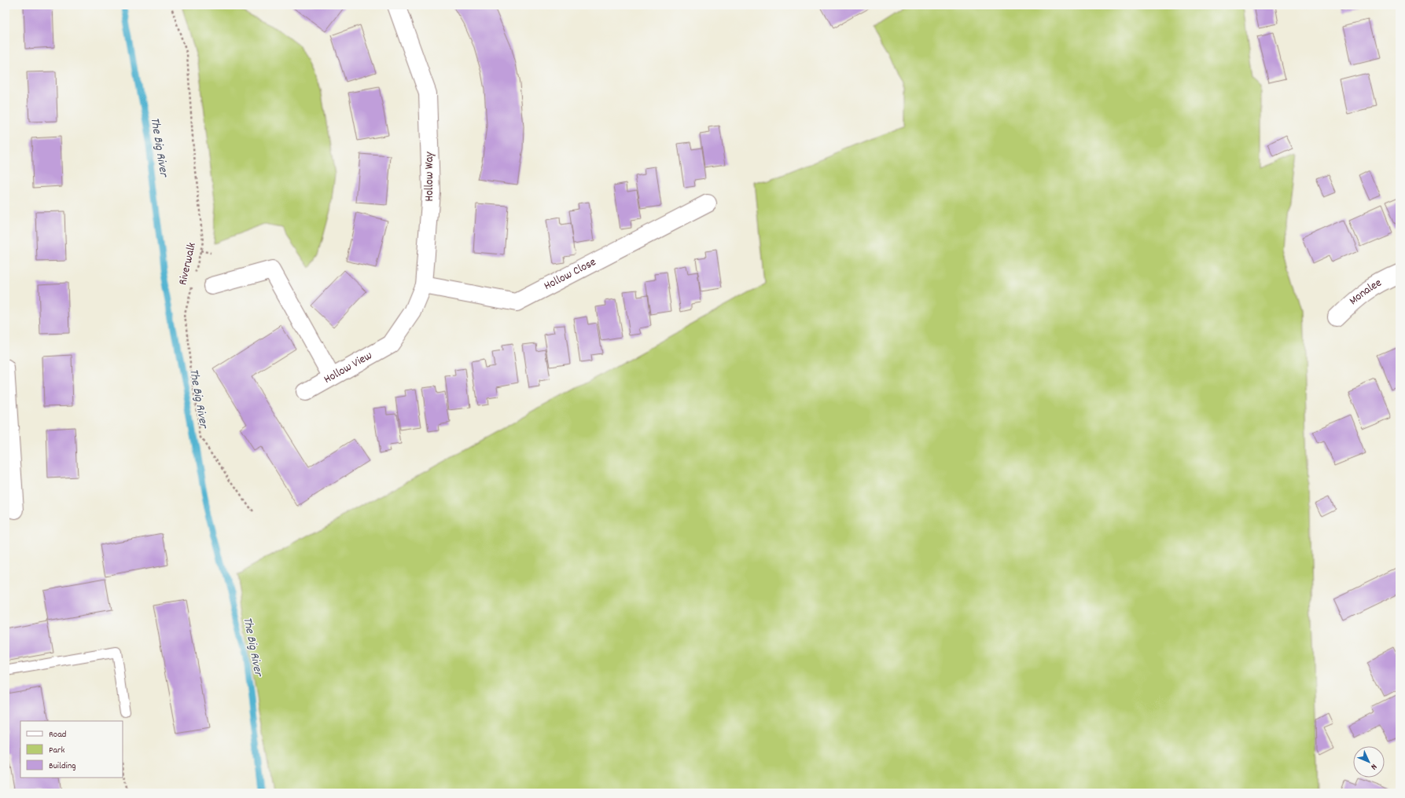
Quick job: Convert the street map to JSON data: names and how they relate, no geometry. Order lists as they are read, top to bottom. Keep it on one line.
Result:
{"streets":{"street":["Hollow Way","Hollow Close","Monalee","Hollow View"],"path":["Riverwalk"]},"crossings":[["Hollow Way","Hollow Close"],["Hollow Way","Hollow View"]],"water":["The Big River"],"legend":["Road","Park","Building"],"north":"bottom right"}
